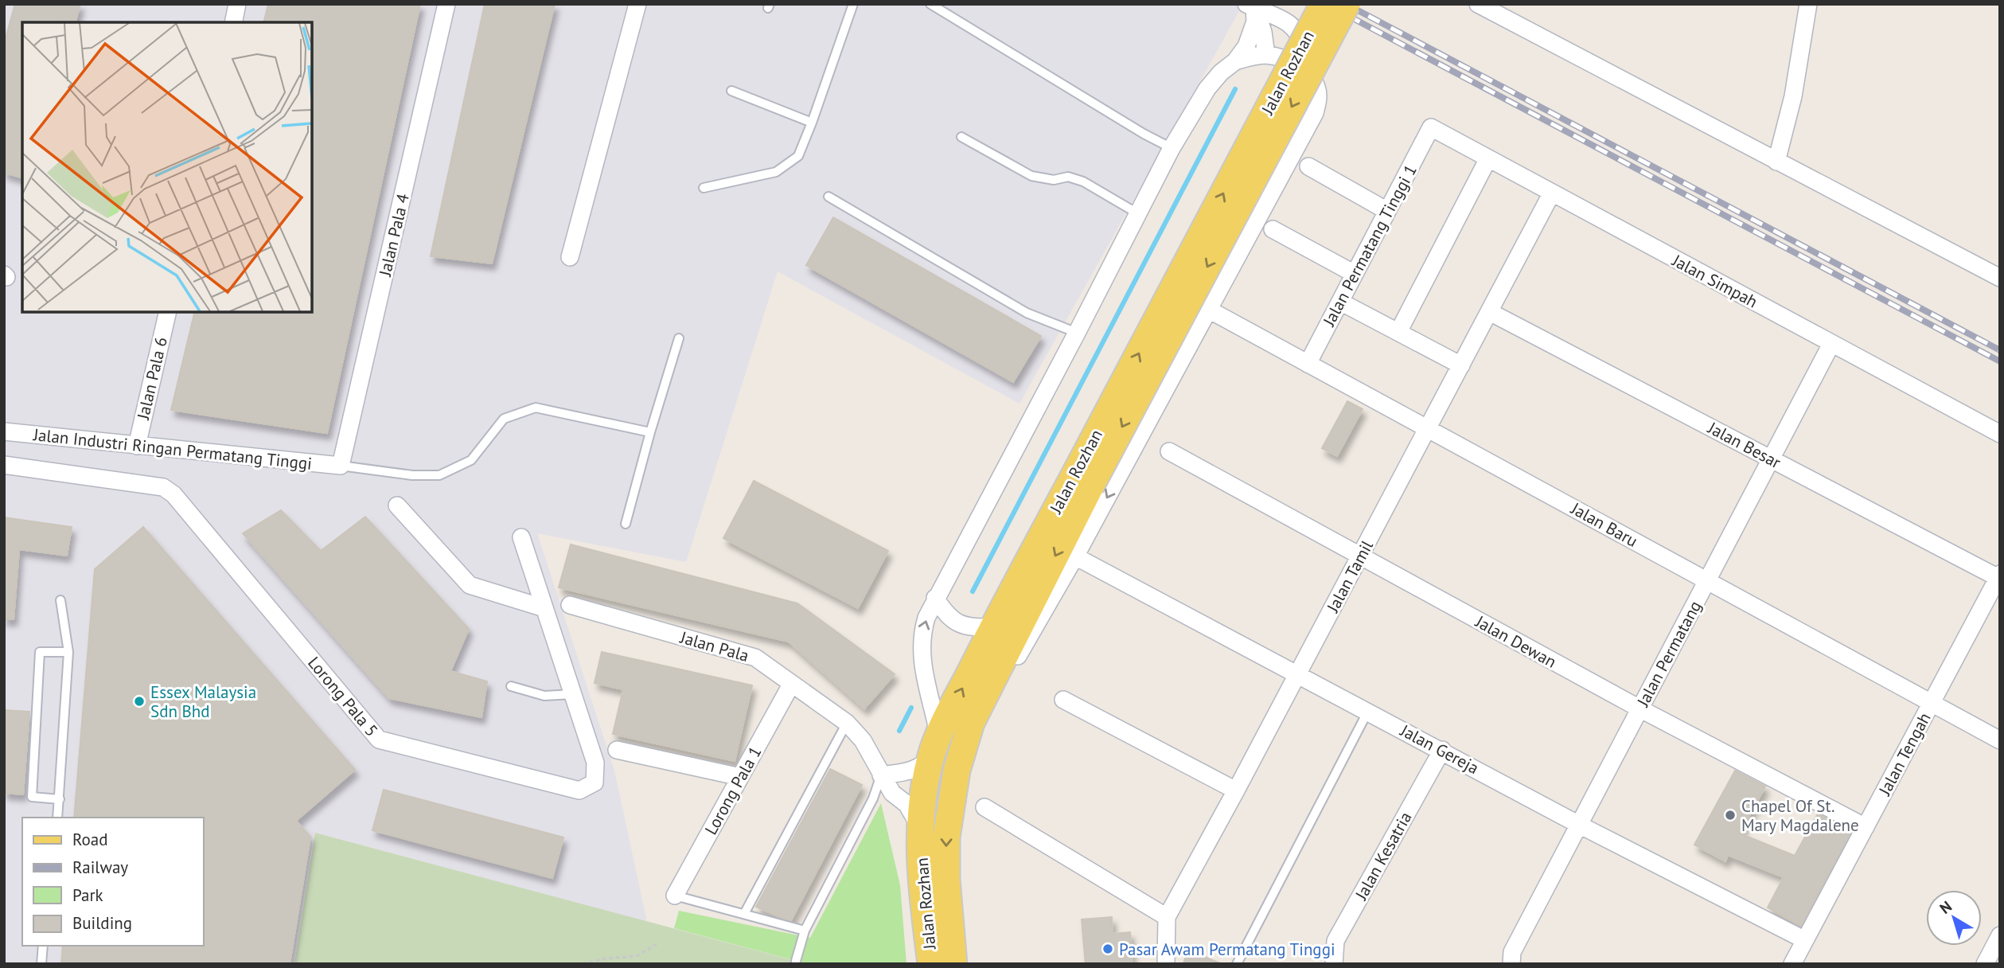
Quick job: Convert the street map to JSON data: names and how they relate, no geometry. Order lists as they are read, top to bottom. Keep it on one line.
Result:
{"streets":{"main road":["Jalan Rozhan"],"street":["Jalan Pala 4","Jalan Permatang Tinggi 1","Jalan Simpah","Jalan Pala 6","Jalan Besar","Jalan Industri Ringan Permatang Tinggi","Jalan Baru","Jalan Tamil","Jalan Dewan","Jalan Pala","Jalan Permatang","Lorong Pala 5","Jalan Gereja","Jalan Tengah","Lorong Pala 1","Jalan Kesatria"]},"crossings":[["Jalan Rozhan","Jalan Pala"],["Jalan Pala 4","Jalan Industri Ringan Permatang Tinggi"],["Jalan Permatang Tinggi 1","Jalan Simpah"],["Jalan Permatang Tinggi 1","Jalan Baru"],["Jalan Simpah","Jalan Tamil"],["Jalan Simpah","Jalan Permatang"],["Jalan Pala 6","Jalan Industri Ringan Permatang Tinggi"],["Jalan Besar","Jalan Tamil"],["Jalan Besar","Jalan Permatang"],["Jalan Besar","Jalan Tengah"],["Jalan Baru","Jalan Tamil"],["Jalan Baru","Jalan Permatang"],["Jalan Baru","Jalan Tengah"],["Jalan Tamil","Jalan Dewan"],["Jalan Tamil","Jalan Gereja"],["Jalan Dewan","Jalan Permatang"],["Jalan Dewan","Jalan Tengah"],["Jalan Pala","Lorong Pala 1"],["Jalan Permatang","Jalan Gereja"],["Jalan Gereja","Jalan Tengah"],["Jalan Gereja","Jalan Kesatria"]],"places":["Essex Malaysia Sdn Bhd","Chapel Of St. Mary Magdalene","Pasar Awam Permatang Tinggi"],"legend":["Road","Railway","Park","Building"],"north":"top left"}
